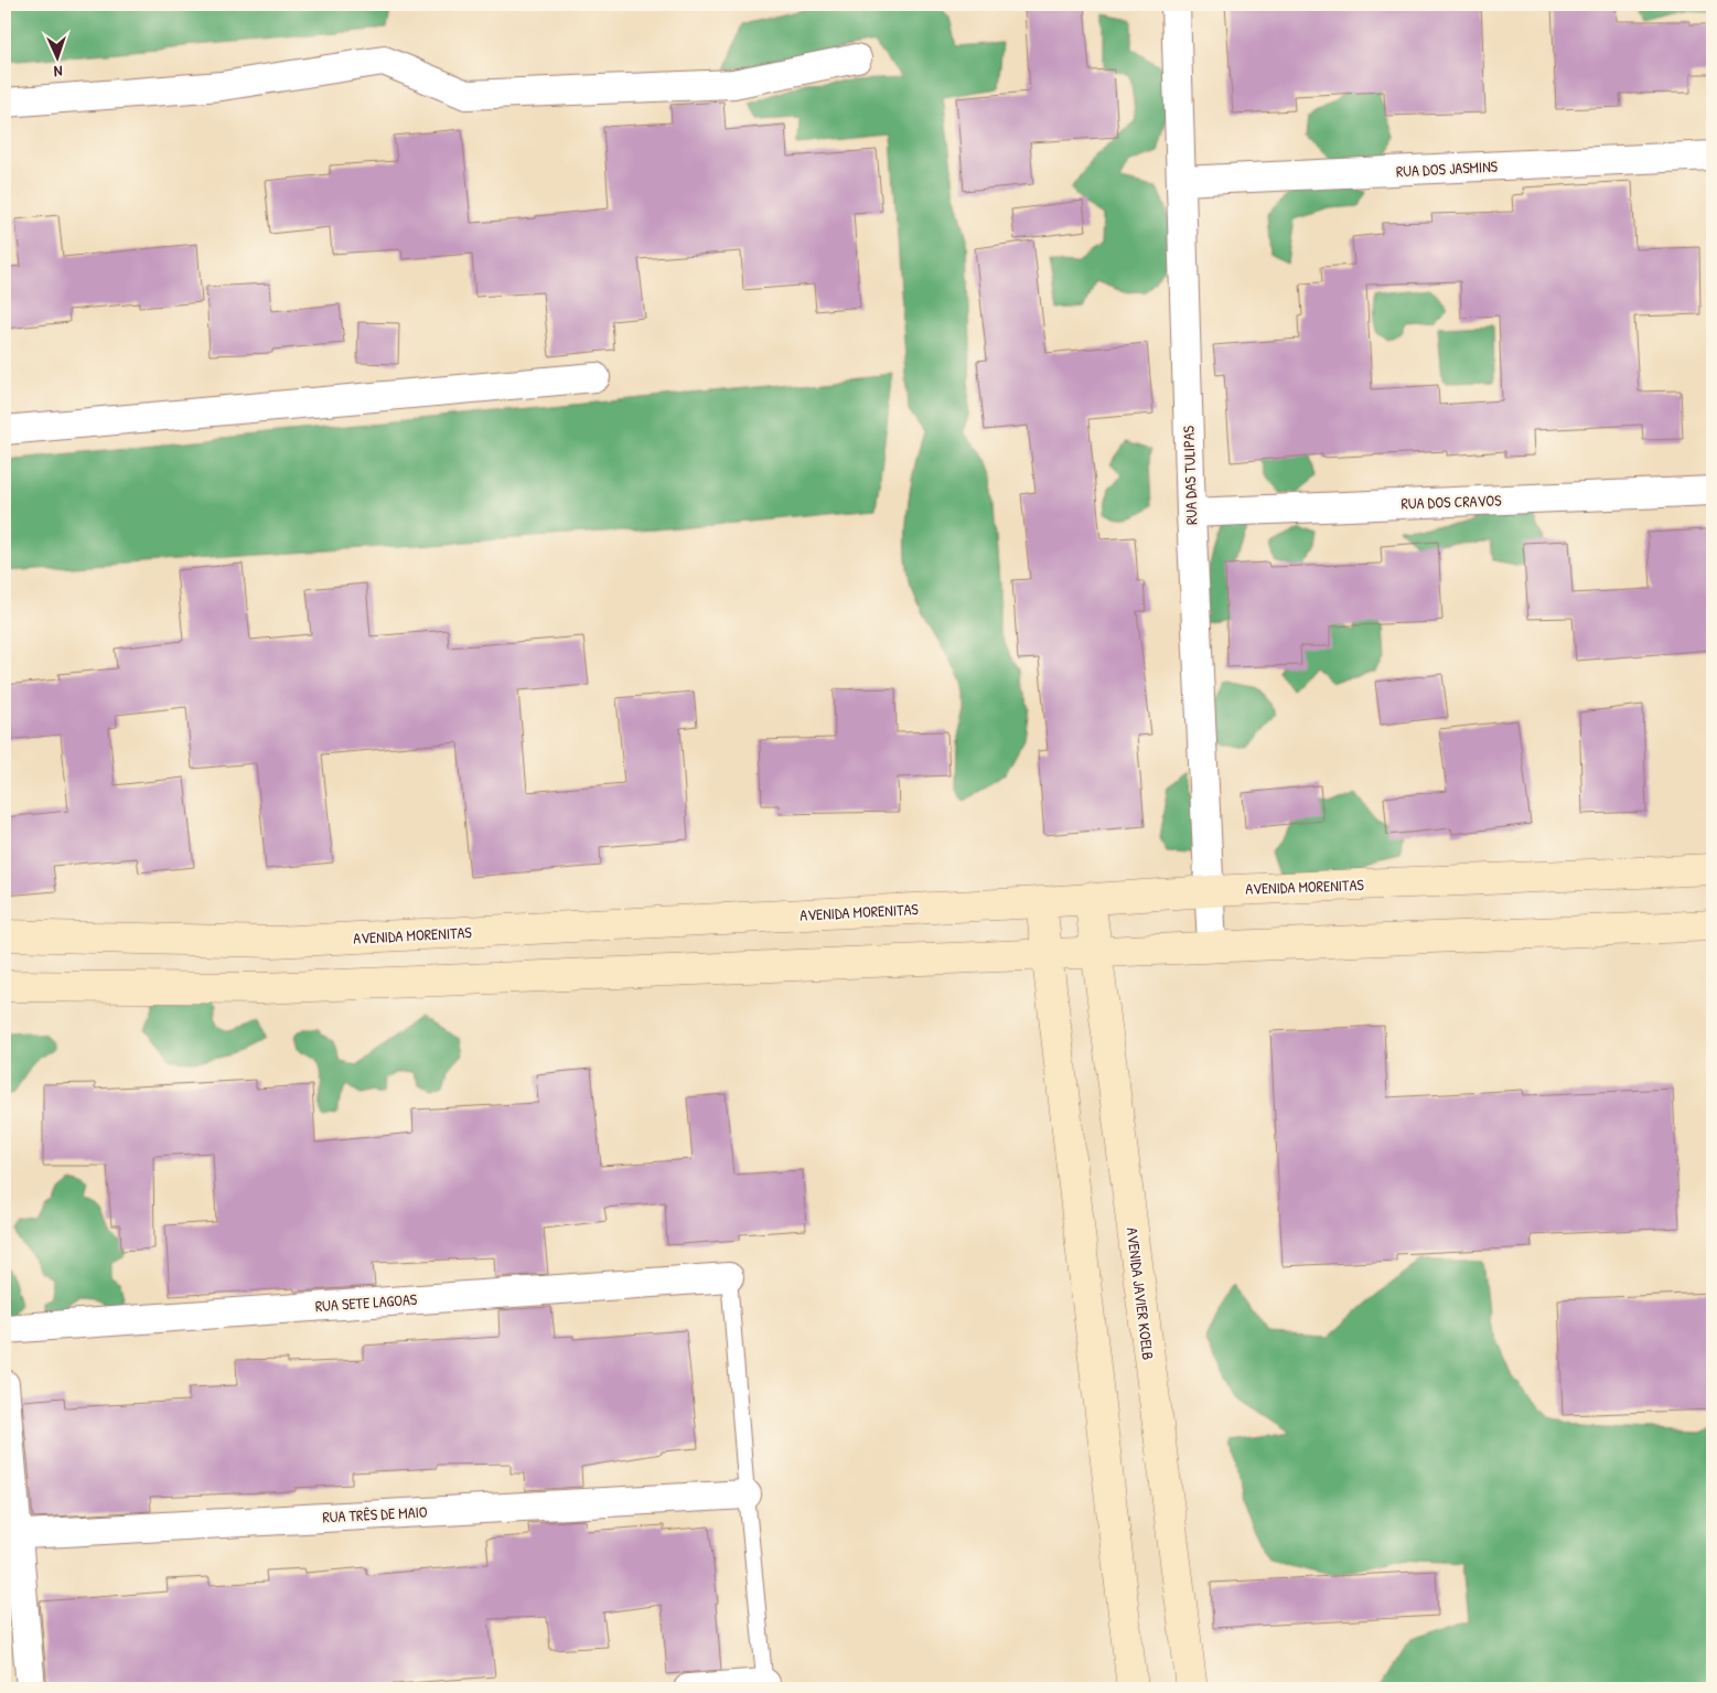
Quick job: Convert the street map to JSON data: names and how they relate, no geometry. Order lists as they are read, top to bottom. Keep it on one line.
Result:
{"streets":{"main road":["AVENIDA MORENITAS","AVENIDA JAVIER KOELB"],"street":["RUA DOS JASMINS","RUA DAS TULIPAS","RUA DOS CRAVOS","RUA SETE LAGOAS","RUA TRÊS DE MAIO"]},"crossings":[["RUA DOS JASMINS","RUA DAS TULIPAS"],["RUA DAS TULIPAS","RUA DOS CRAVOS"],["RUA DAS TULIPAS","AVENIDA MORENITAS"],["AVENIDA MORENITAS","AVENIDA JAVIER KOELB"]],"north":"bottom"}
